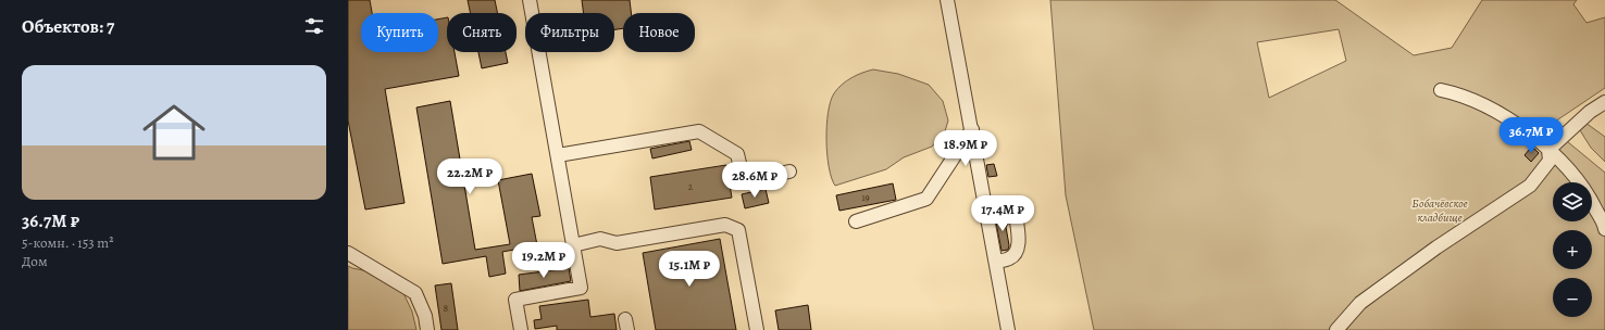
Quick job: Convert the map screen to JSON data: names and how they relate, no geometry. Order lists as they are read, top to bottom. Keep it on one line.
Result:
{"parks":["Бобачёвское кладбище"],"house_numbers":["2","19","8"],"page":{"heading":"Объектов: 7","chip":["Купить","Снять","Фильтры","Новое"],"list":[{"name":"36.7M ₽","note":"5-комн. · 153 m² · Дом"}],"price":["36.7M ₽","18.9M ₽","22.2M ₽","28.6M ₽","17.4M ₽","19.2M ₽","15.1M ₽"],"map_buttons":["+","−"]}}
